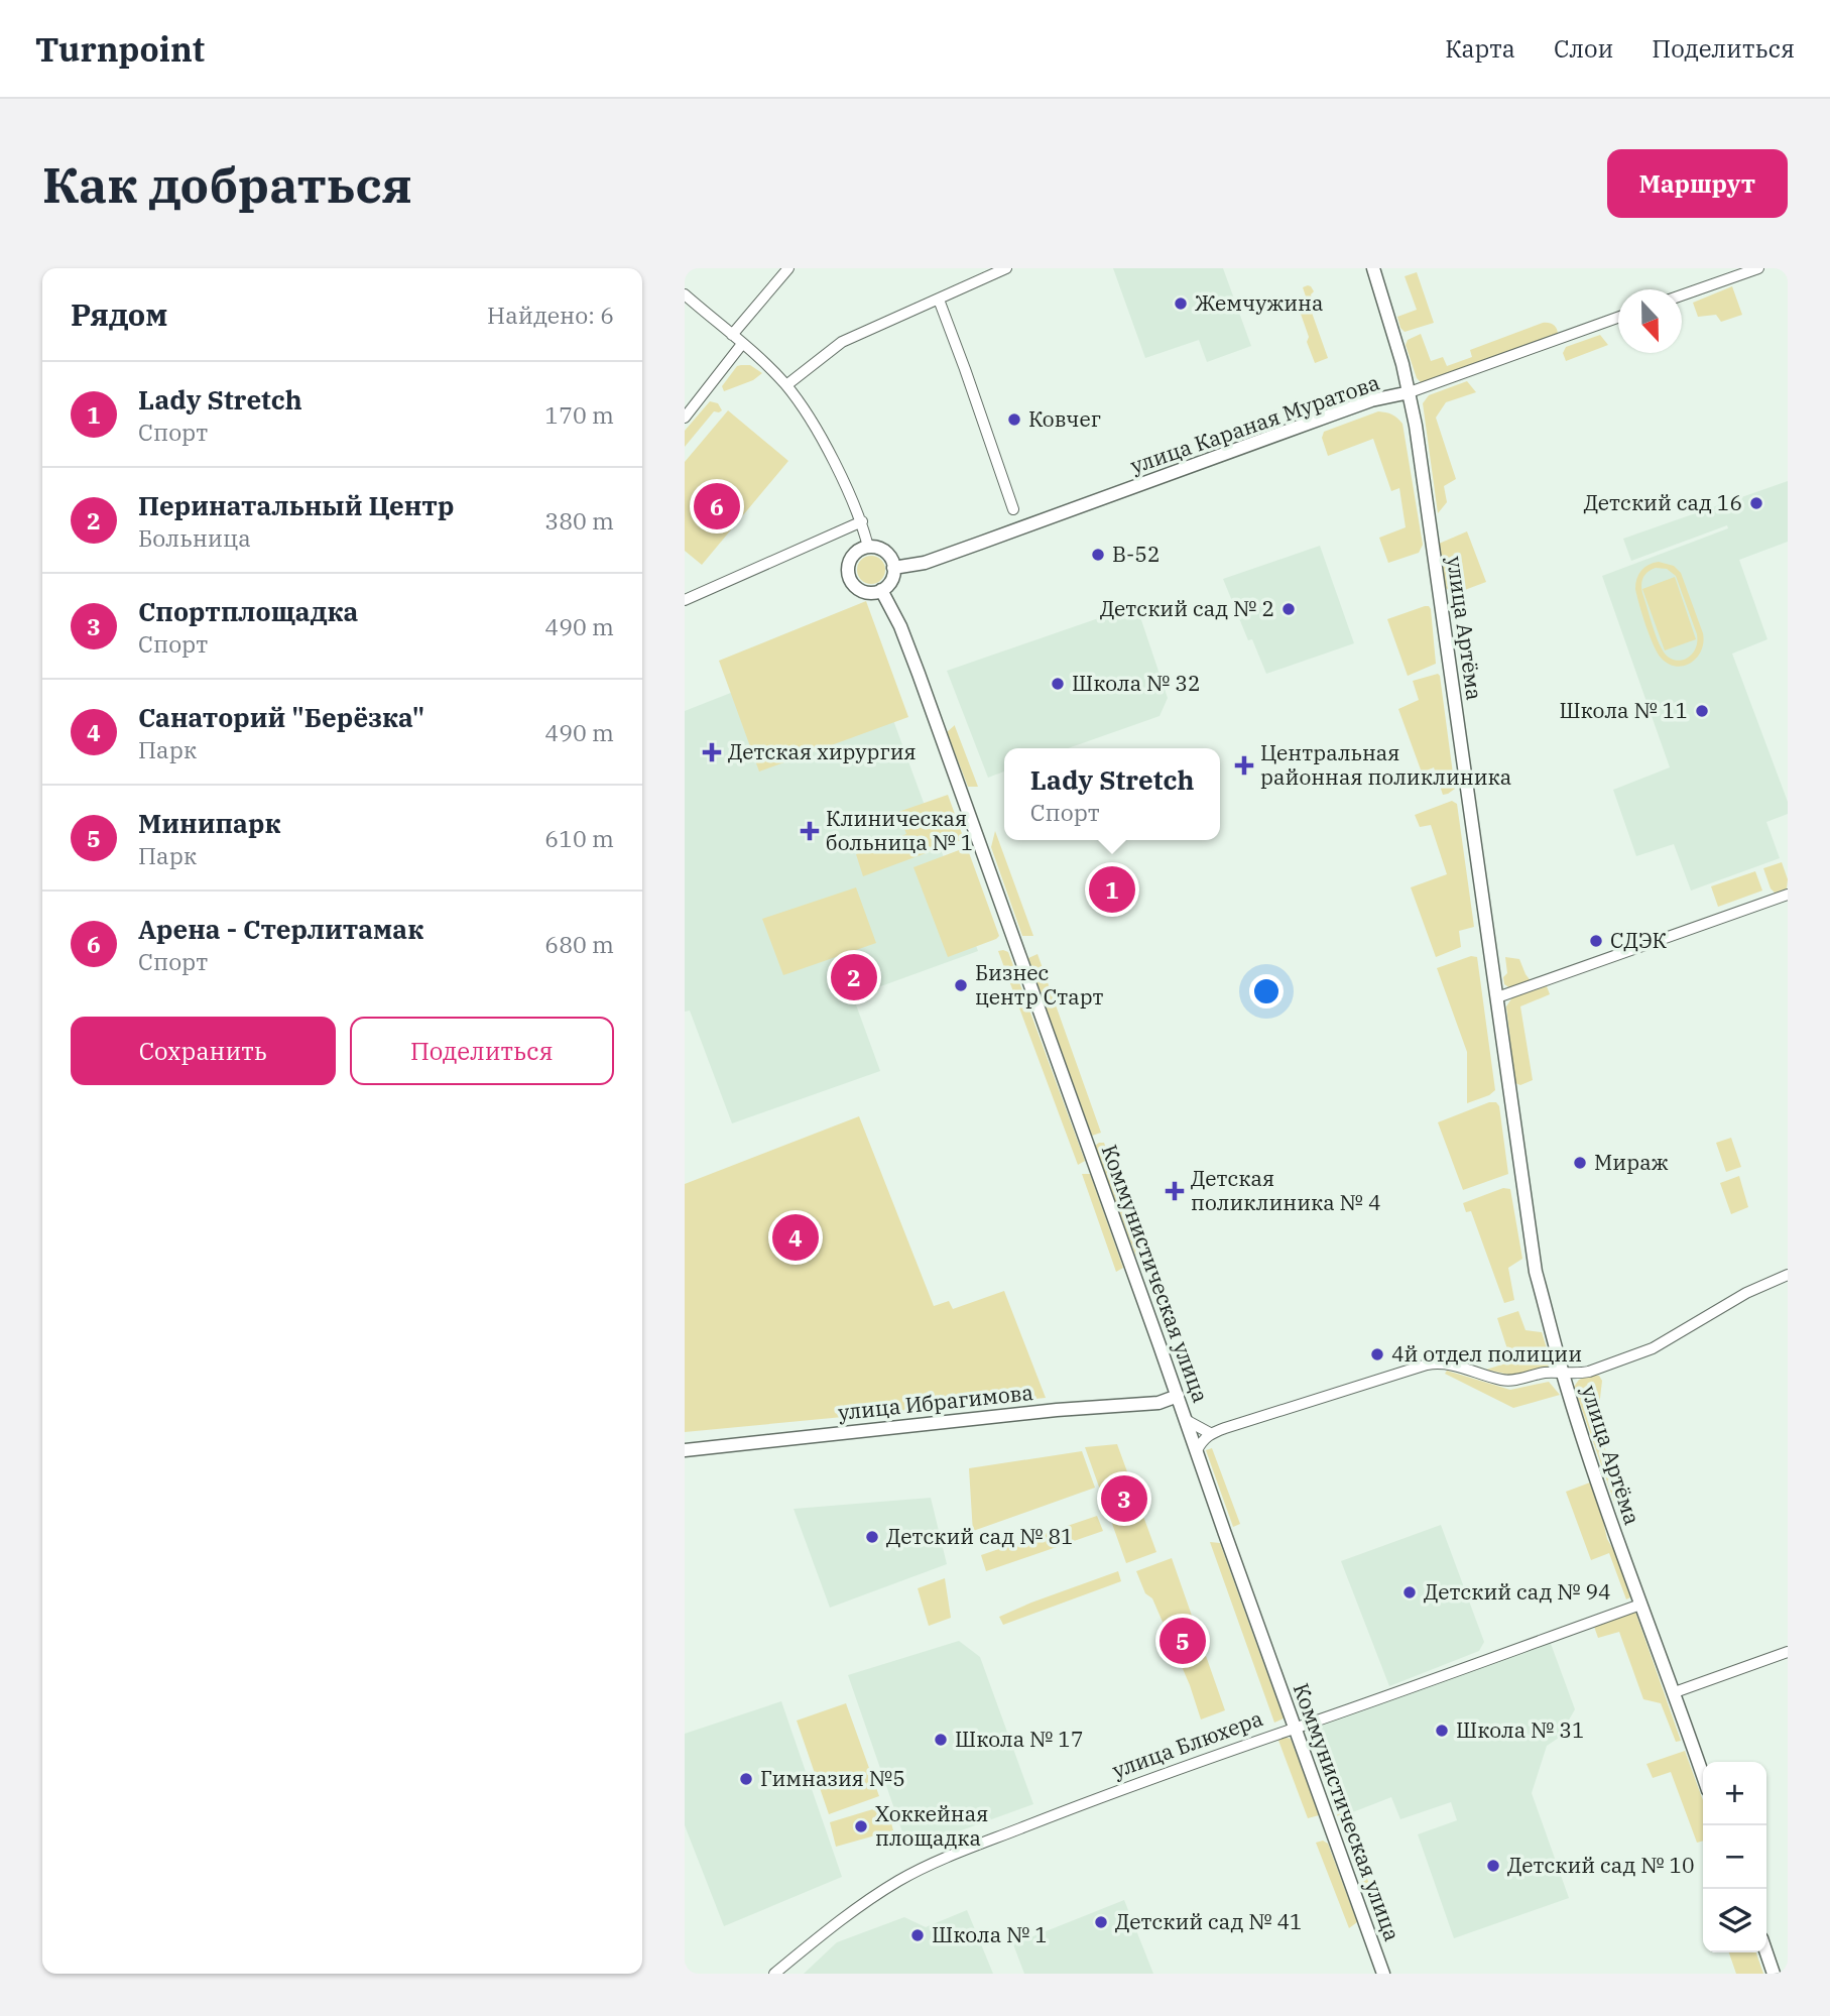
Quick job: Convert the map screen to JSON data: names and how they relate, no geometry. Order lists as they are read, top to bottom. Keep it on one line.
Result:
{"streets":{"main road":["улица Караная Муратова","улица Артёма","Коммунистическая улица","улица Ибрагимова"],"street":["улица Блюхера"]},"crossings":[["улица Караная Муратова","улица Артёма"],["улица Караная Муратова","Коммунистическая улица"],["улица Артёма","улица Блюхера"],["Коммунистическая улица","улица Ибрагимова"],["Коммунистическая улица","улица Блюхера"]],"places":{"other":["Жемчужина","Ковчег","Детский сад 16","B-52","Детский сад № 2","Школа № 32","Школа № 11","СДЭК","Бизнес центр Старт","Мираж","4й отдел полиции","Детский сад № 81","Детский сад № 94","Школа № 31","Школа № 17","Гимназия №5","Хоккейная площадка","Детский сад № 10","Детский сад № 41","Школа № 1"],"health":["Детская хирургия","Центральная районная поликлиника","Клиническая больница № 1","Детская поликлиника № 4"]},"north":"bottom","page":{"header":"Turnpoint","nav":["Карта","Слои","Поделиться"],"buttons":["Маршрут",["Сохранить","Поделиться"]],"title":"Как добраться","heading":["Рядом","Найдено: 6"],"list":[{"mark":"1","name":"Lady Stretch","note":"Спорт","value":"170 m"},{"mark":"2","name":"Перинатальный Центр","note":"Больница","value":"380 m"},{"mark":"3","name":"Спортплощадка","note":"Спорт","value":"490 m"},{"mark":"4","name":"Санаторий \"Берёзка\"","note":"Парк","value":"490 m"},{"mark":"5","name":"Минипарк","note":"Парк","value":"610 m"},{"mark":"6","name":"Арена - Стерлитамак","note":"Спорт","value":"680 m"}],"pins":["6","1","2","4","3","5"],"popup":["Lady Stretch","Спорт"],"map_buttons":["+","−"]}}
